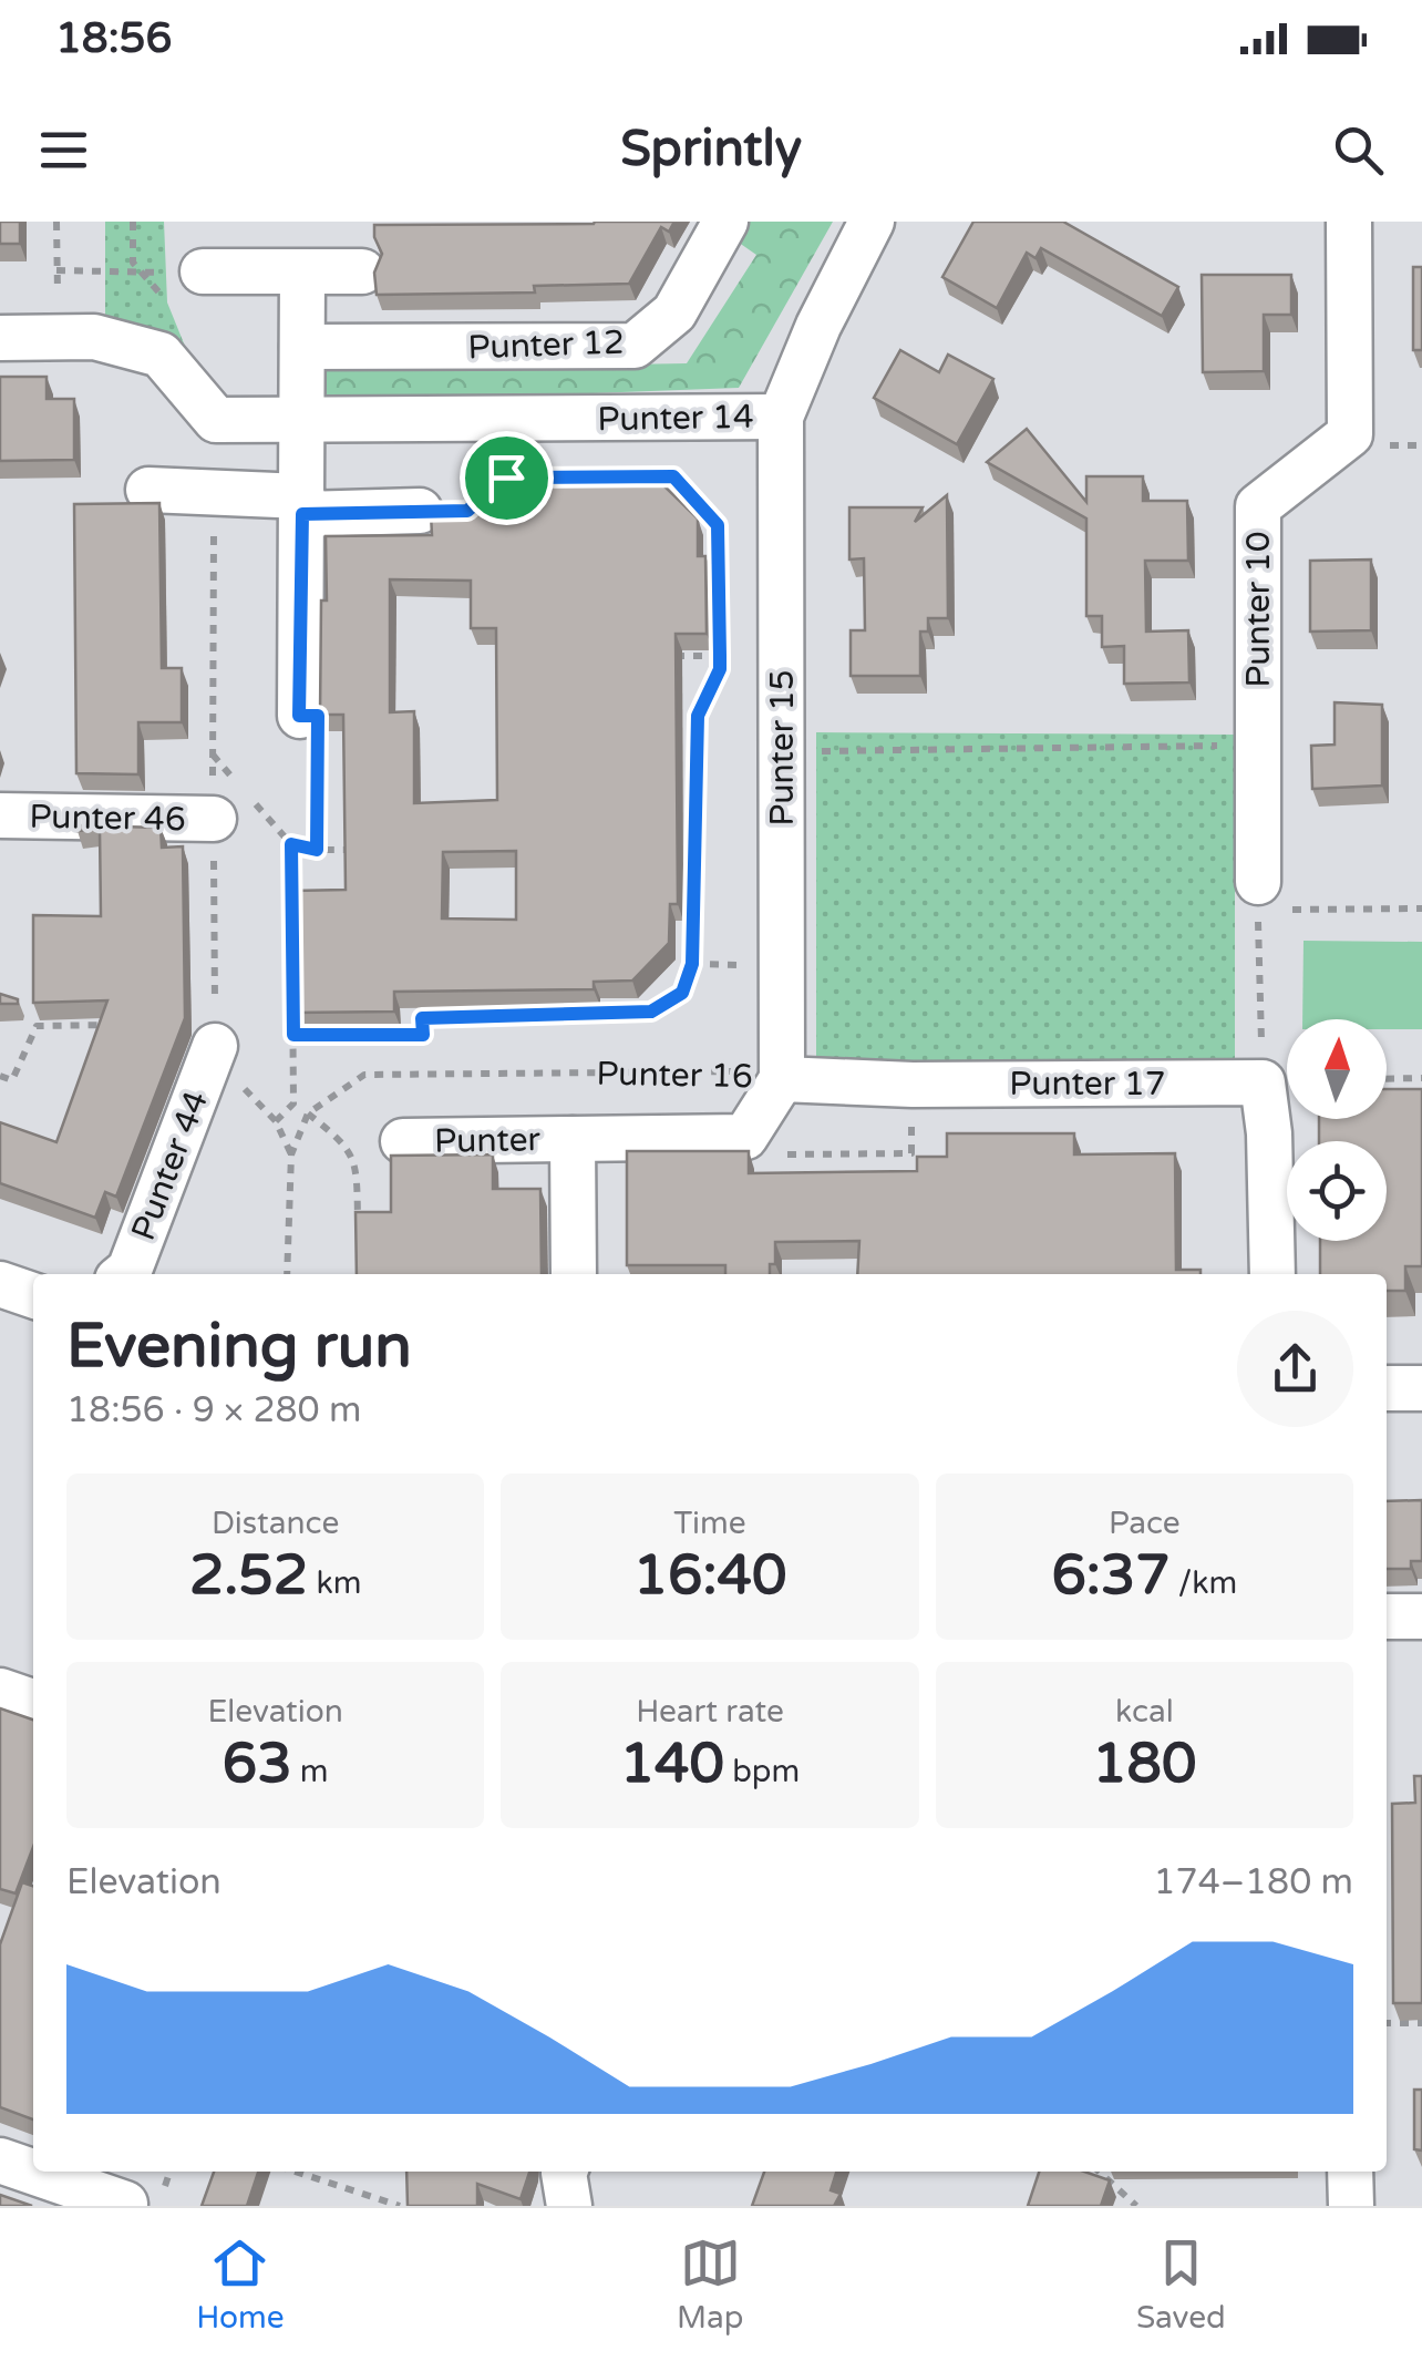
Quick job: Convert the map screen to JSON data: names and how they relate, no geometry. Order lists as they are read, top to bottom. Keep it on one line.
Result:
{"streets":{"street":["Punter 12","Punter 14","Punter 10","Punter 15","Punter 46","Punter 16","Punter 17","Punter","Punter 44"]},"crossings":[["Punter 14","Punter 15"],["Punter 15","Punter 16"],["Punter 15","Punter 17"],["Punter 16","Punter 17"],["Punter 16","Punter"]],"north":"top","page":{"status":"18:56","header":"Sprintly","heading":["Evening run","18:56 · 9 × 280 m"],"stats":[["Distance","2.52 km"],["Time","16:40"],["Pace","6:37 /km"],["Elevation","63 m"],["Heart rate","140 bpm"],["kcal","180"]],"chart":["Elevation","174–180 m"],"tabs":["Home","Map","Saved"]}}
